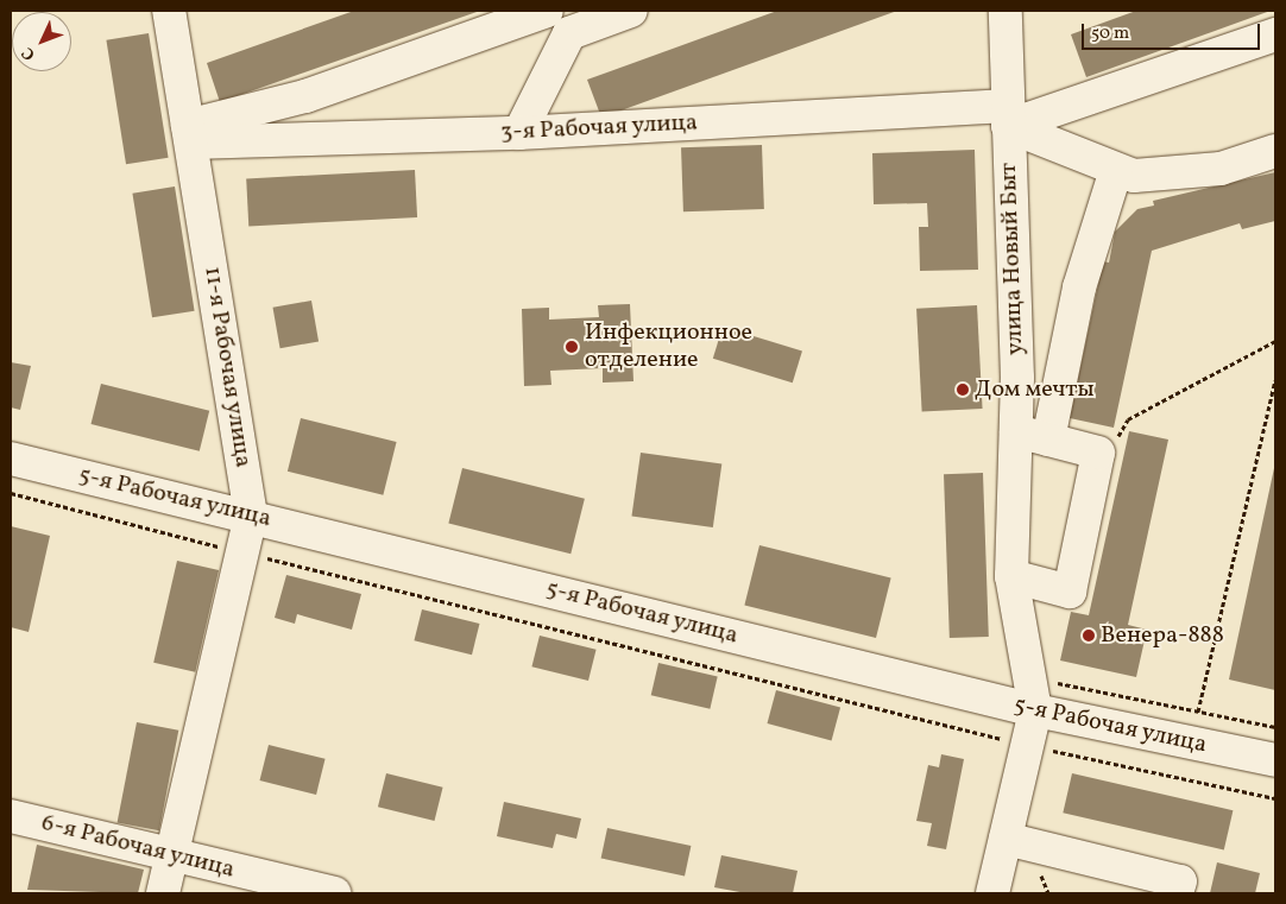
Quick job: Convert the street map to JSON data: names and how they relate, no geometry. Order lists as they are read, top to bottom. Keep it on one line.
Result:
{"streets":{"street":["3-я Рабочая улица","улица Новый Быт","11-я Рабочая улица","5-я Рабочая улица","6-я Рабочая улица"]},"crossings":[["3-я Рабочая улица","улица Новый Быт"],["3-я Рабочая улица","11-я Рабочая улица"],["улица Новый Быт","5-я Рабочая улица"],["11-я Рабочая улица","5-я Рабочая улица"],["11-я Рабочая улица","6-я Рабочая улица"]],"places":["Инфекционное отделение","Дом мечты","Венера-888"],"scale_bar":"50 m","north":"bottom left"}
